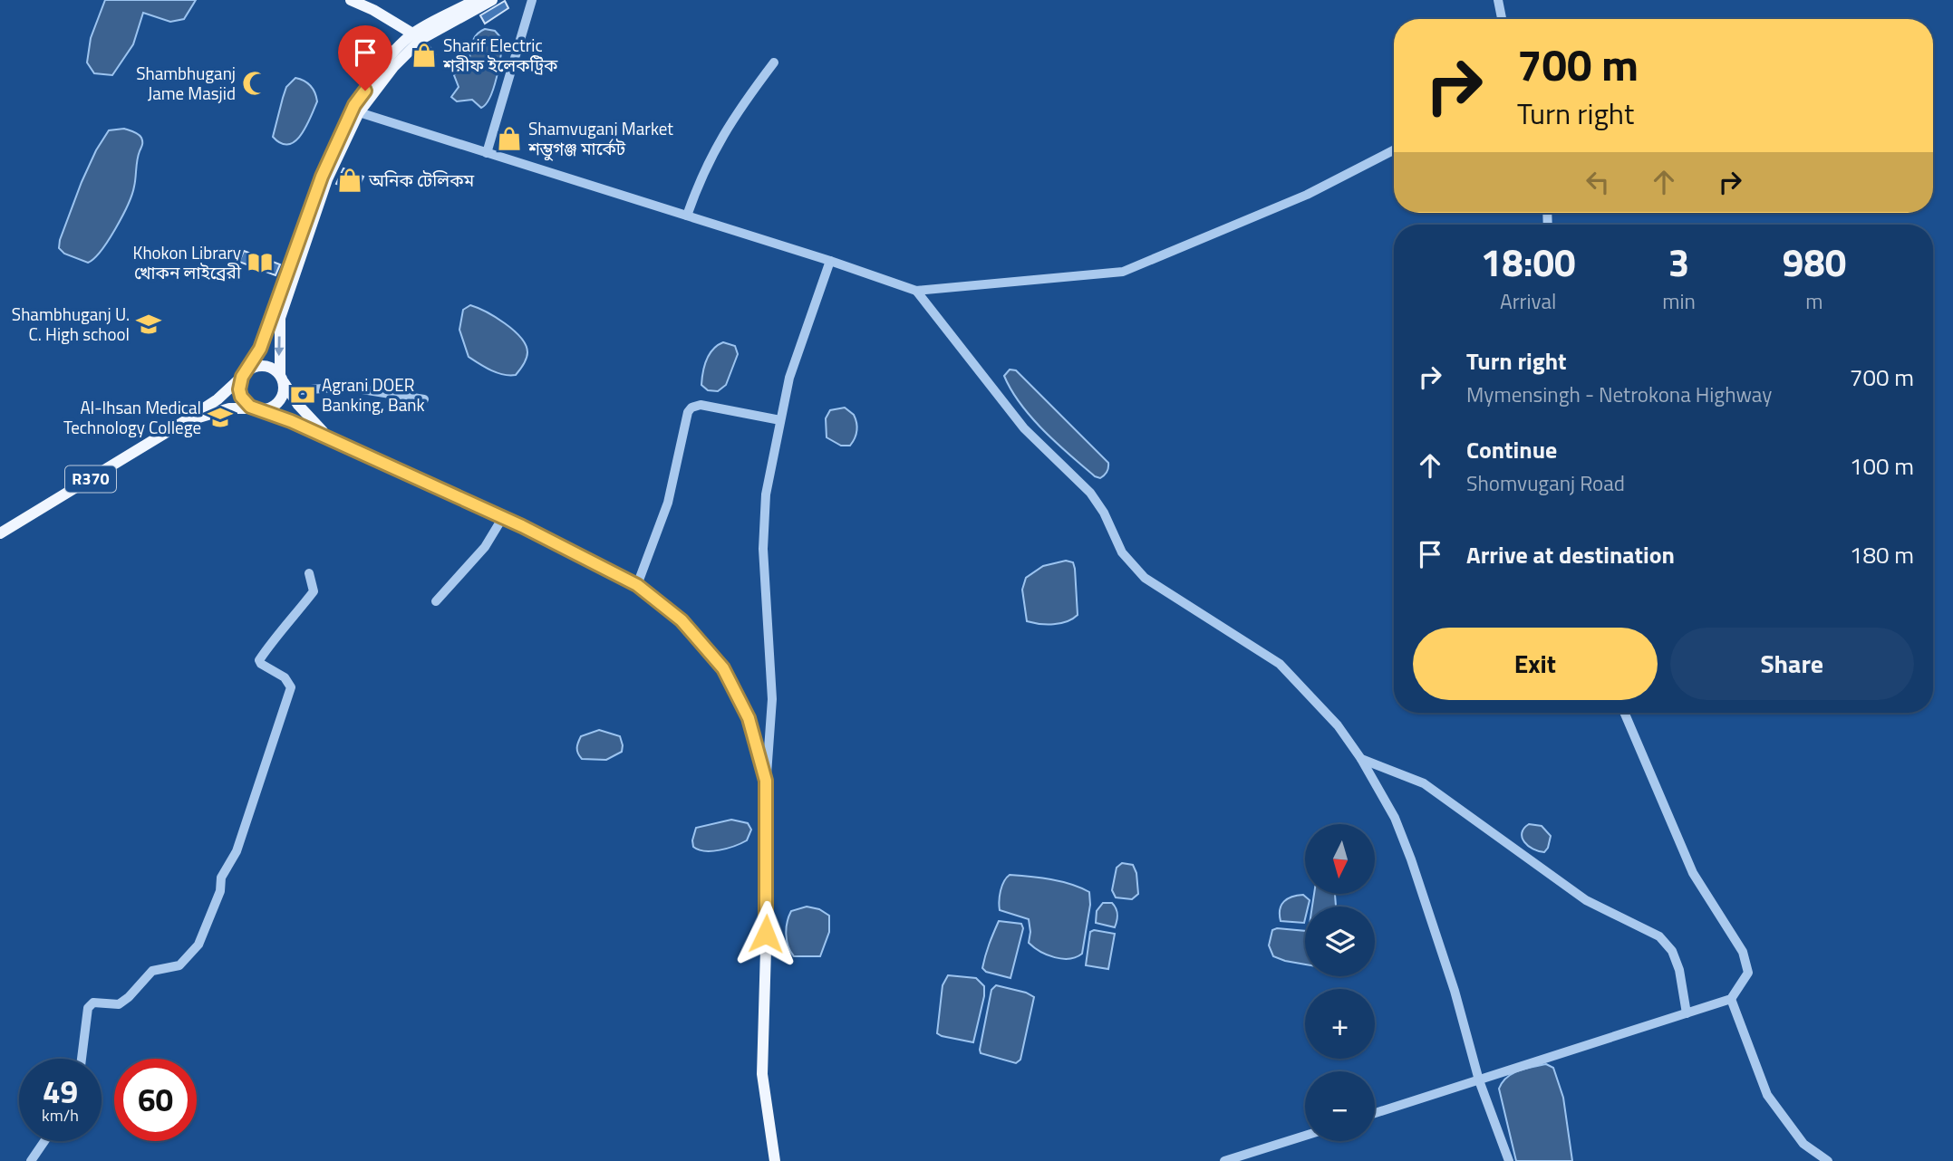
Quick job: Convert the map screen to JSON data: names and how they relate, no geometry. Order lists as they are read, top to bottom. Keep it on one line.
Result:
{"streets":{"main road":["R370"]},"places":{"shop":["Sharif Electric শরীফ ইলেকট্রিক","Shamvuganj Market শম্ভুগঞ্জ মার্কেট","অনিক টেলিকম"],"mosque":["Shambhuganj Jame Masjid"],"library":["Khokon Library খোকন লাইব্রেরী"],"school or university":["Shambhuganj U. C. High school","Al-Ihsan Medical Technology College"],"bank":["Agrani DOER Banking, Bank"]},"north":"bottom","page":{"turn":["700 m","Turn right"],"eta":["18:00","Arrival","3","min","980","m"],"list":[{"name":"Turn right","note":"Mymensingh - Netrokona Highway","value":"700 m"},{"name":"Continue","note":"Shomvuganj Road","value":"100 m"},{"name":"Arrive at destination","value":"180 m"}],"buttons":["Exit","Share"],"map_buttons":["+","−"],"speed":"49 km/h","limit":"60"}}
